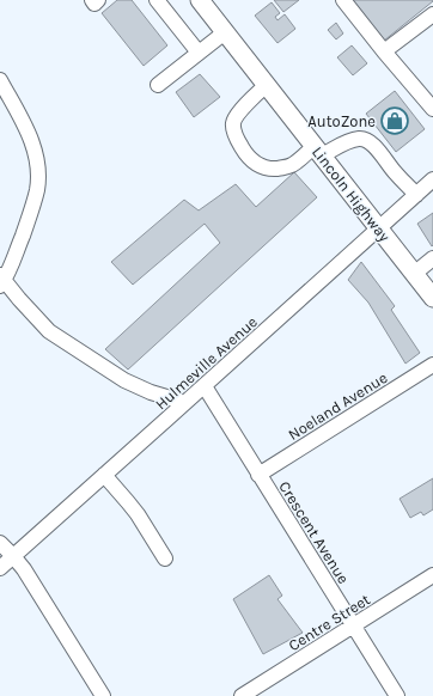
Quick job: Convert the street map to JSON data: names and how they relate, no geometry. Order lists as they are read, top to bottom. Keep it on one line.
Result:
{"streets":{"main road":["Lincoln Highway"],"street":["Hulmeville Avenue","Noeland Avenue","Crescent Avenue","Centre Street"]},"crossings":[["Lincoln Highway","Hulmeville Avenue"],["Hulmeville Avenue","Crescent Avenue"],["Noeland Avenue","Crescent Avenue"],["Crescent Avenue","Centre Street"]],"places":{"shop":["AutoZone"]}}
